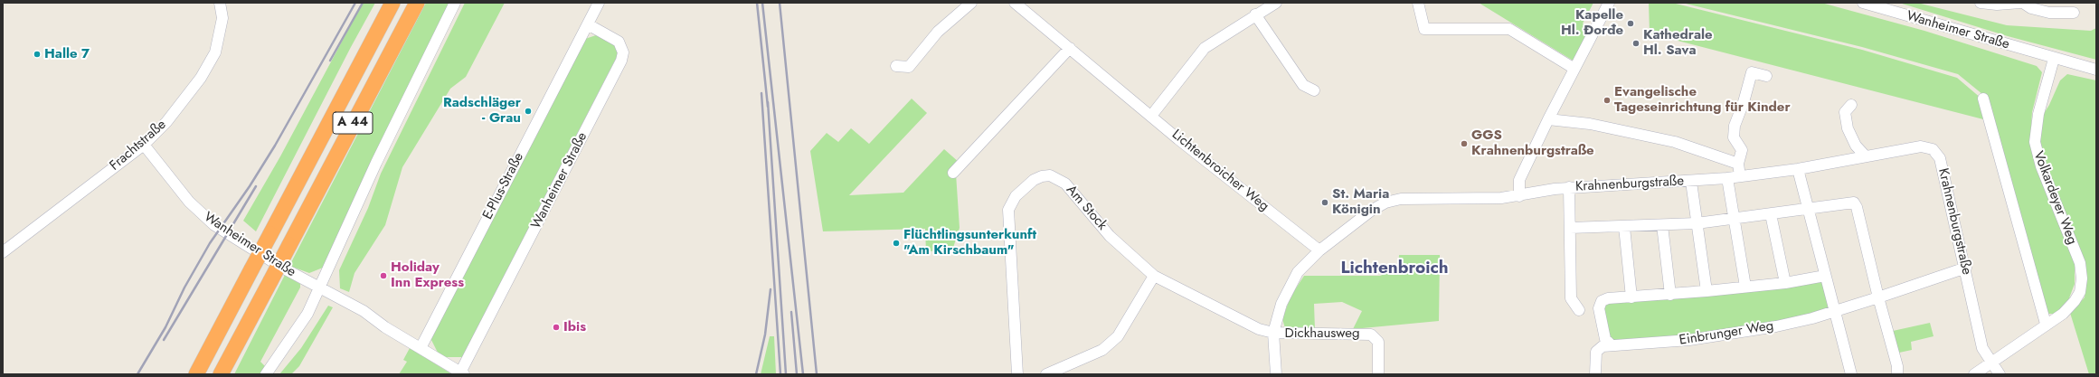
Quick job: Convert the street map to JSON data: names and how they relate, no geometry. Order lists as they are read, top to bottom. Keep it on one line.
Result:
{"streets":{"highway":["A 44"],"street":["Wanheimer Straße","Frachtstraße","Lichtenbroicher Weg","Krahnenburgstraße","E-Plus-Straße","Volkardeyer Weg","Am Stock","Dickhausweg","Einbrunger Weg"]},"crossings":[["Wanheimer Straße","Frachtstraße"],["Wanheimer Straße","E-Plus-Straße"],["Wanheimer Straße","Volkardeyer Weg"],["Lichtenbroicher Weg","Krahnenburgstraße"],["Krahnenburgstraße","Volkardeyer Weg"],["Krahnenburgstraße","Einbrunger Weg"],["Am Stock","Dickhausweg"]],"districts":["Lichtenbroich"],"places":["Kapelle Hl. Đorđe","Kathedrale Hl. Sava","Halle 7","Evangelische Tageseinrichtung für Kinder","Radschläger - Grau","GGS Krahnenburgstraße","St. Maria Königin","Flüchtlingsunterkunft \"Am Kirschbaum\"","Holiday Inn Express","Ibis"]}
